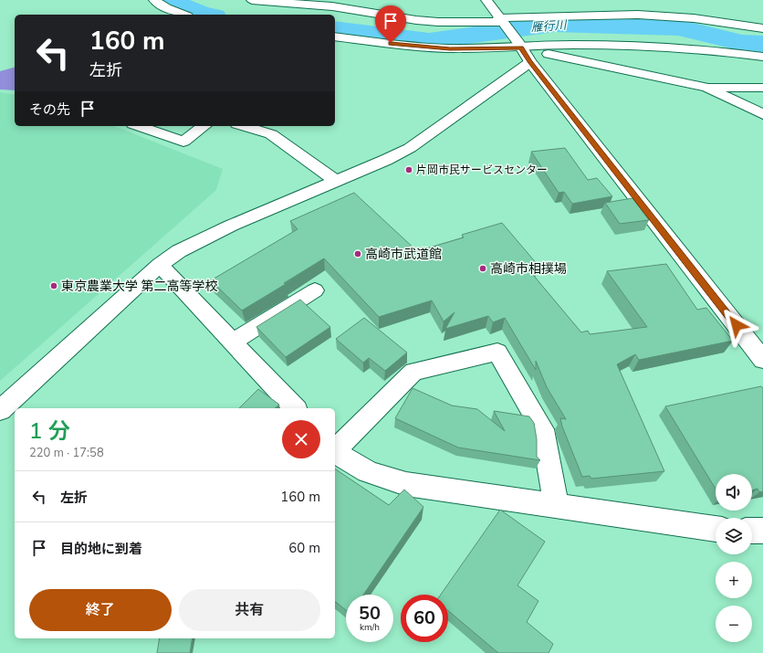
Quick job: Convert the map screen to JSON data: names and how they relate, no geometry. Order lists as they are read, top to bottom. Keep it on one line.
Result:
{"water":["雁行川"],"places":["片岡市民サービスセンター","高崎市武道館","高崎市相撲場","東京農業大学 第二高等学校"],"page":{"turn":["160 m","左折"],"then":"その先","heading":["1 分","220 m · 17:58"],"list":[{"name":"左折","value":"160 m"},{"name":"目的地に到着","value":"60 m"}],"map_buttons":["+","−"],"buttons":["終了","共有"],"speed":"50 km/h","limit":"60"}}
